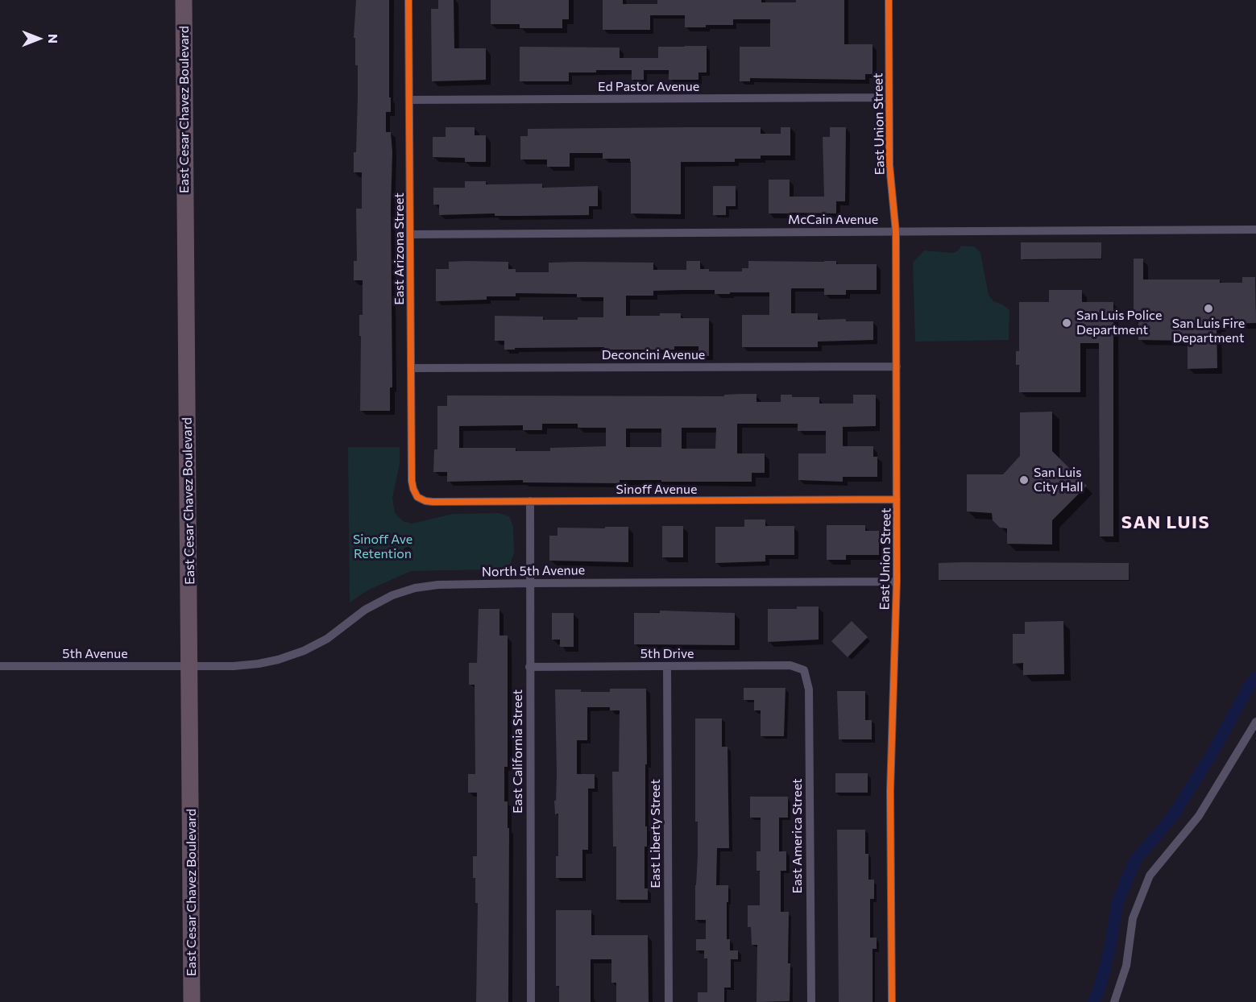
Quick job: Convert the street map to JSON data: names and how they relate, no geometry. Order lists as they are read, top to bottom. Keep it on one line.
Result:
{"streets":{"highway":["East Cesar Chavez Boulevard"],"street":["Ed Pastor Avenue","East Union Street","McCain Avenue","East Arizona Street","Deconcini Avenue","Sinoff Avenue","North 5th Avenue","5th Avenue","5th Drive","East California Street","East Liberty Street","East America Street"]},"crossings":[["Ed Pastor Avenue","East Union Street"],["Ed Pastor Avenue","East Arizona Street"],["East Cesar Chavez Boulevard","North 5th Avenue"],["East Cesar Chavez Boulevard","5th Avenue"],["East Union Street","McCain Avenue"],["East Union Street","Deconcini Avenue"],["East Union Street","Sinoff Avenue"],["East Union Street","North 5th Avenue"],["McCain Avenue","East Arizona Street"],["East Arizona Street","Deconcini Avenue"],["East Arizona Street","Sinoff Avenue"],["Sinoff Avenue","East California Street"],["North 5th Avenue","5th Avenue"],["North 5th Avenue","East California Street"],["5th Drive","East California Street"],["5th Drive","East Liberty Street"],["5th Drive","East America Street"]],"districts":["SAN LUIS"],"parks":["Sinoff Ave Retention"],"places":["San Luis Fire Department","San Luis Police Department","San Luis City Hall"],"north":"right"}
